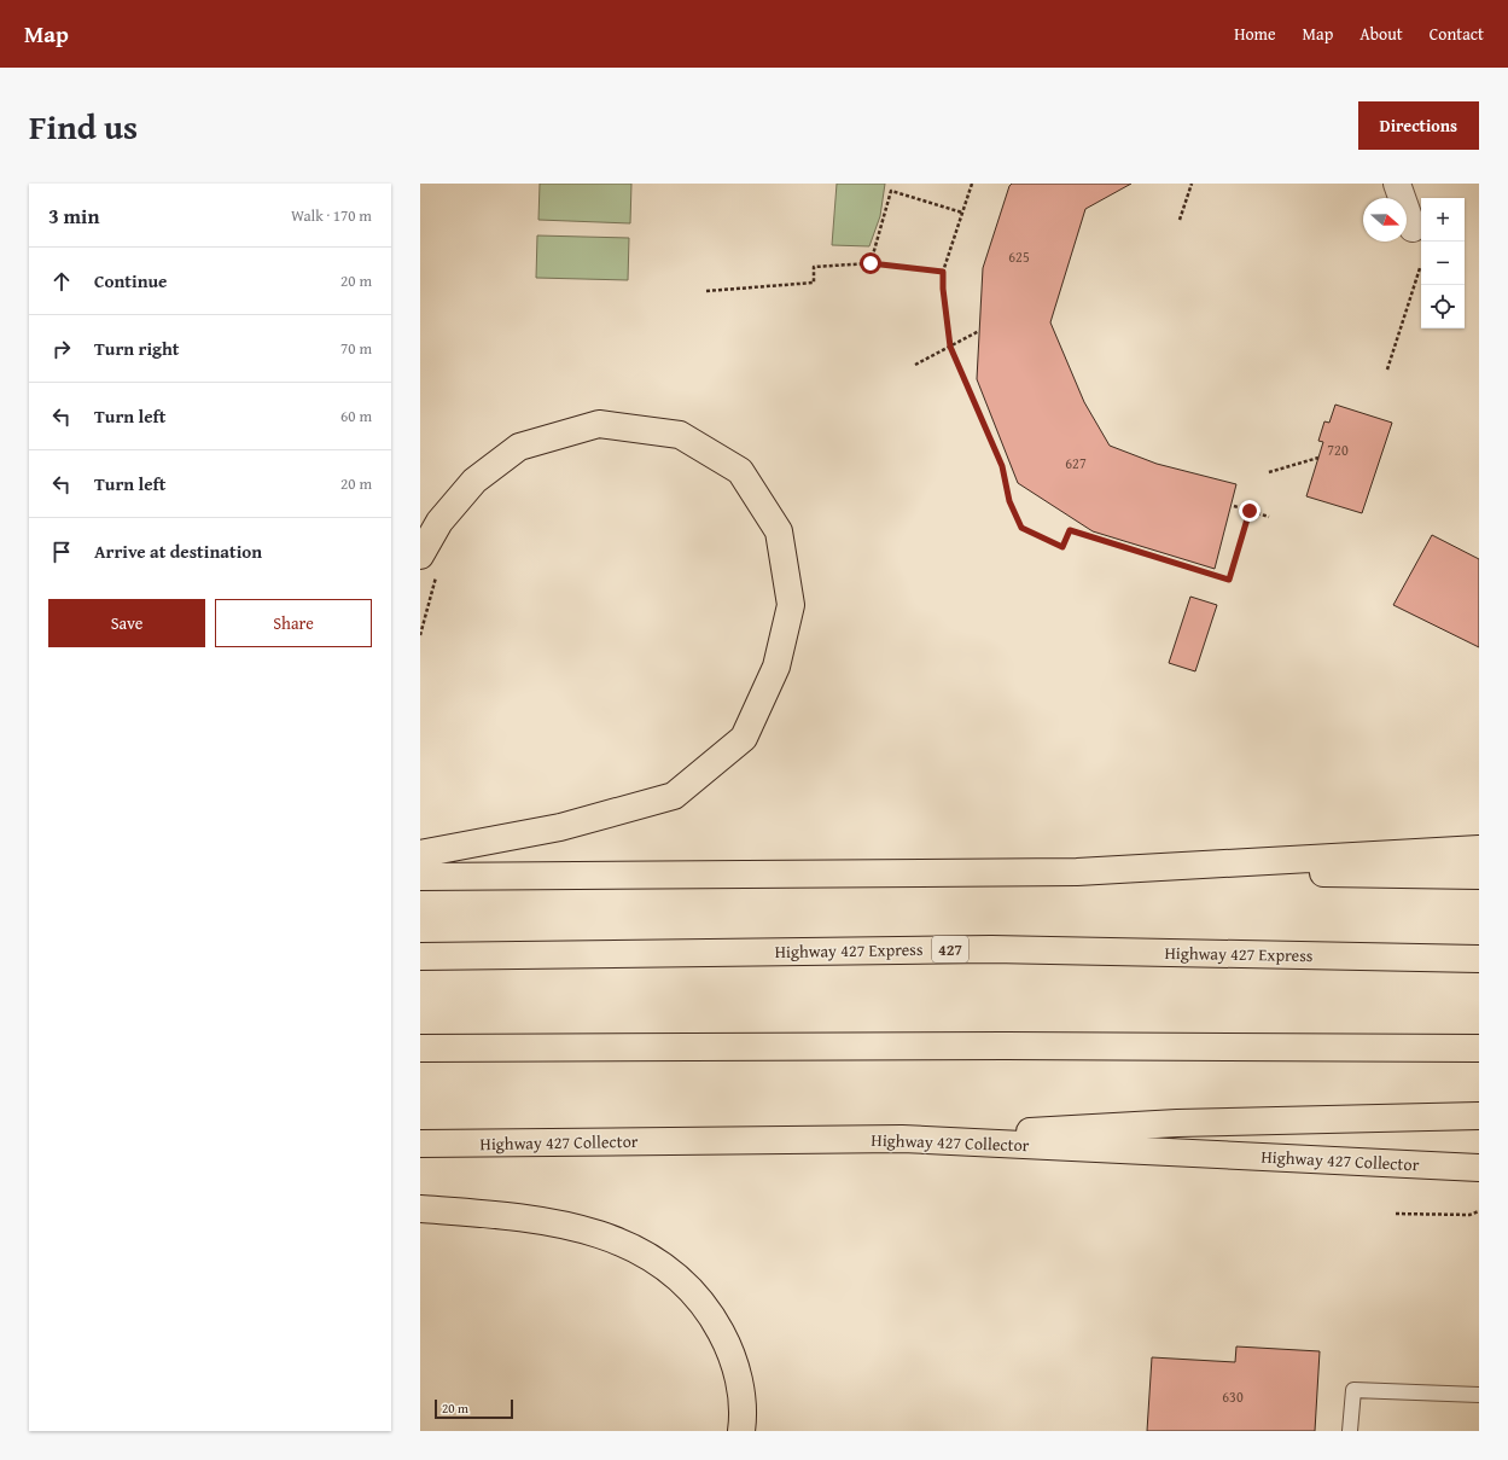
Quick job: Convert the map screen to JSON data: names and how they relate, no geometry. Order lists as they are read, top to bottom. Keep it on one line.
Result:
{"streets":{"highway":["427","Highway 427 Express","Highway 427 Collector"]},"house_numbers":["625","720","627","630"],"scale_bar":"20 m","north":"right","page":{"header":"Map","nav":["Home","Map","About","Contact"],"title":"Find us","buttons":["Directions",["Save","Share"]],"heading":["3 min","Walk · 170 m"],"map_buttons":["+","−"],"list":[["Continue","20 m"],["Turn right","70 m"],["Turn left","60 m"],["Turn left","20 m"],"Arrive at destination"],"scale":"20 m"}}
